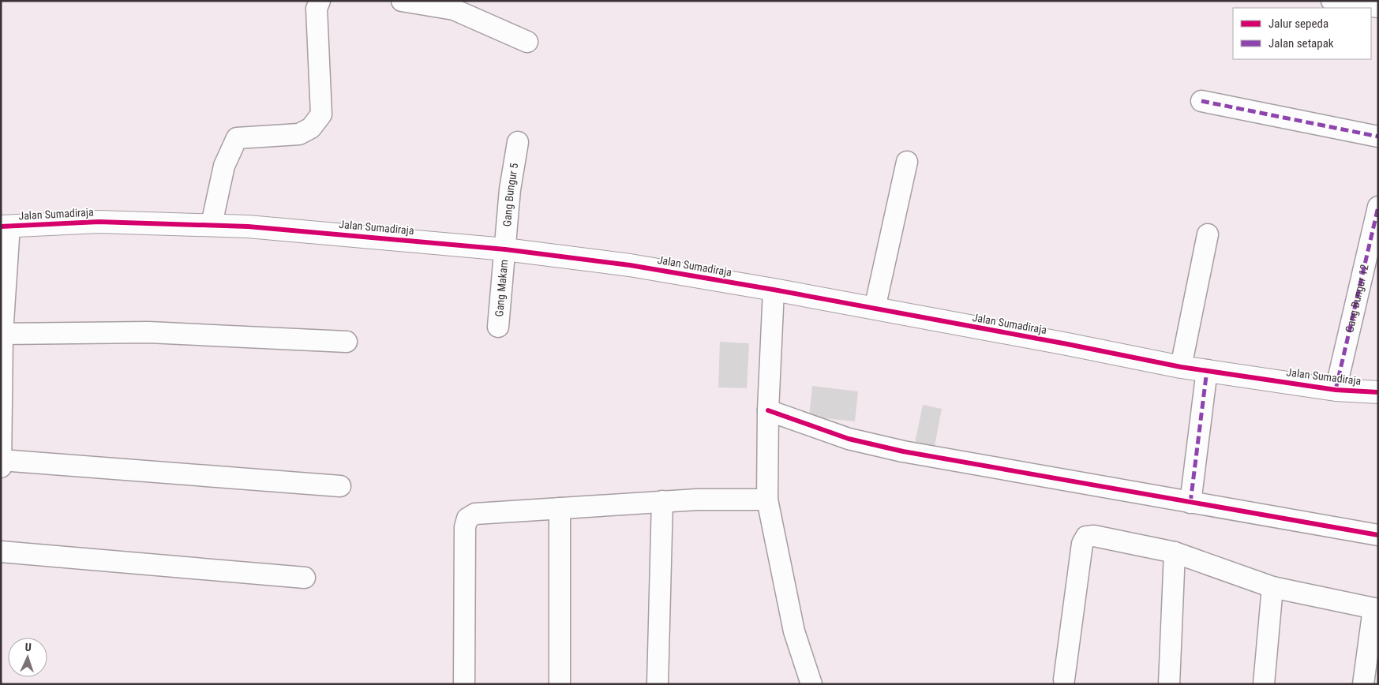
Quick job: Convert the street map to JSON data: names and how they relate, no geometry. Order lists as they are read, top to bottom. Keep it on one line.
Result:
{"streets":{"street":["Gang Bungur 5","Jalan Sumadiraja","Gang Makam","Gang Bungur 12"]},"crossings":[["Gang Bungur 5","Jalan Sumadiraja"],["Gang Bungur 5","Gang Makam"],["Jalan Sumadiraja","Gang Makam"],["Jalan Sumadiraja","Gang Bungur 12"]],"legend":["Jalur sepeda","Jalan setapak"],"north":"top"}
